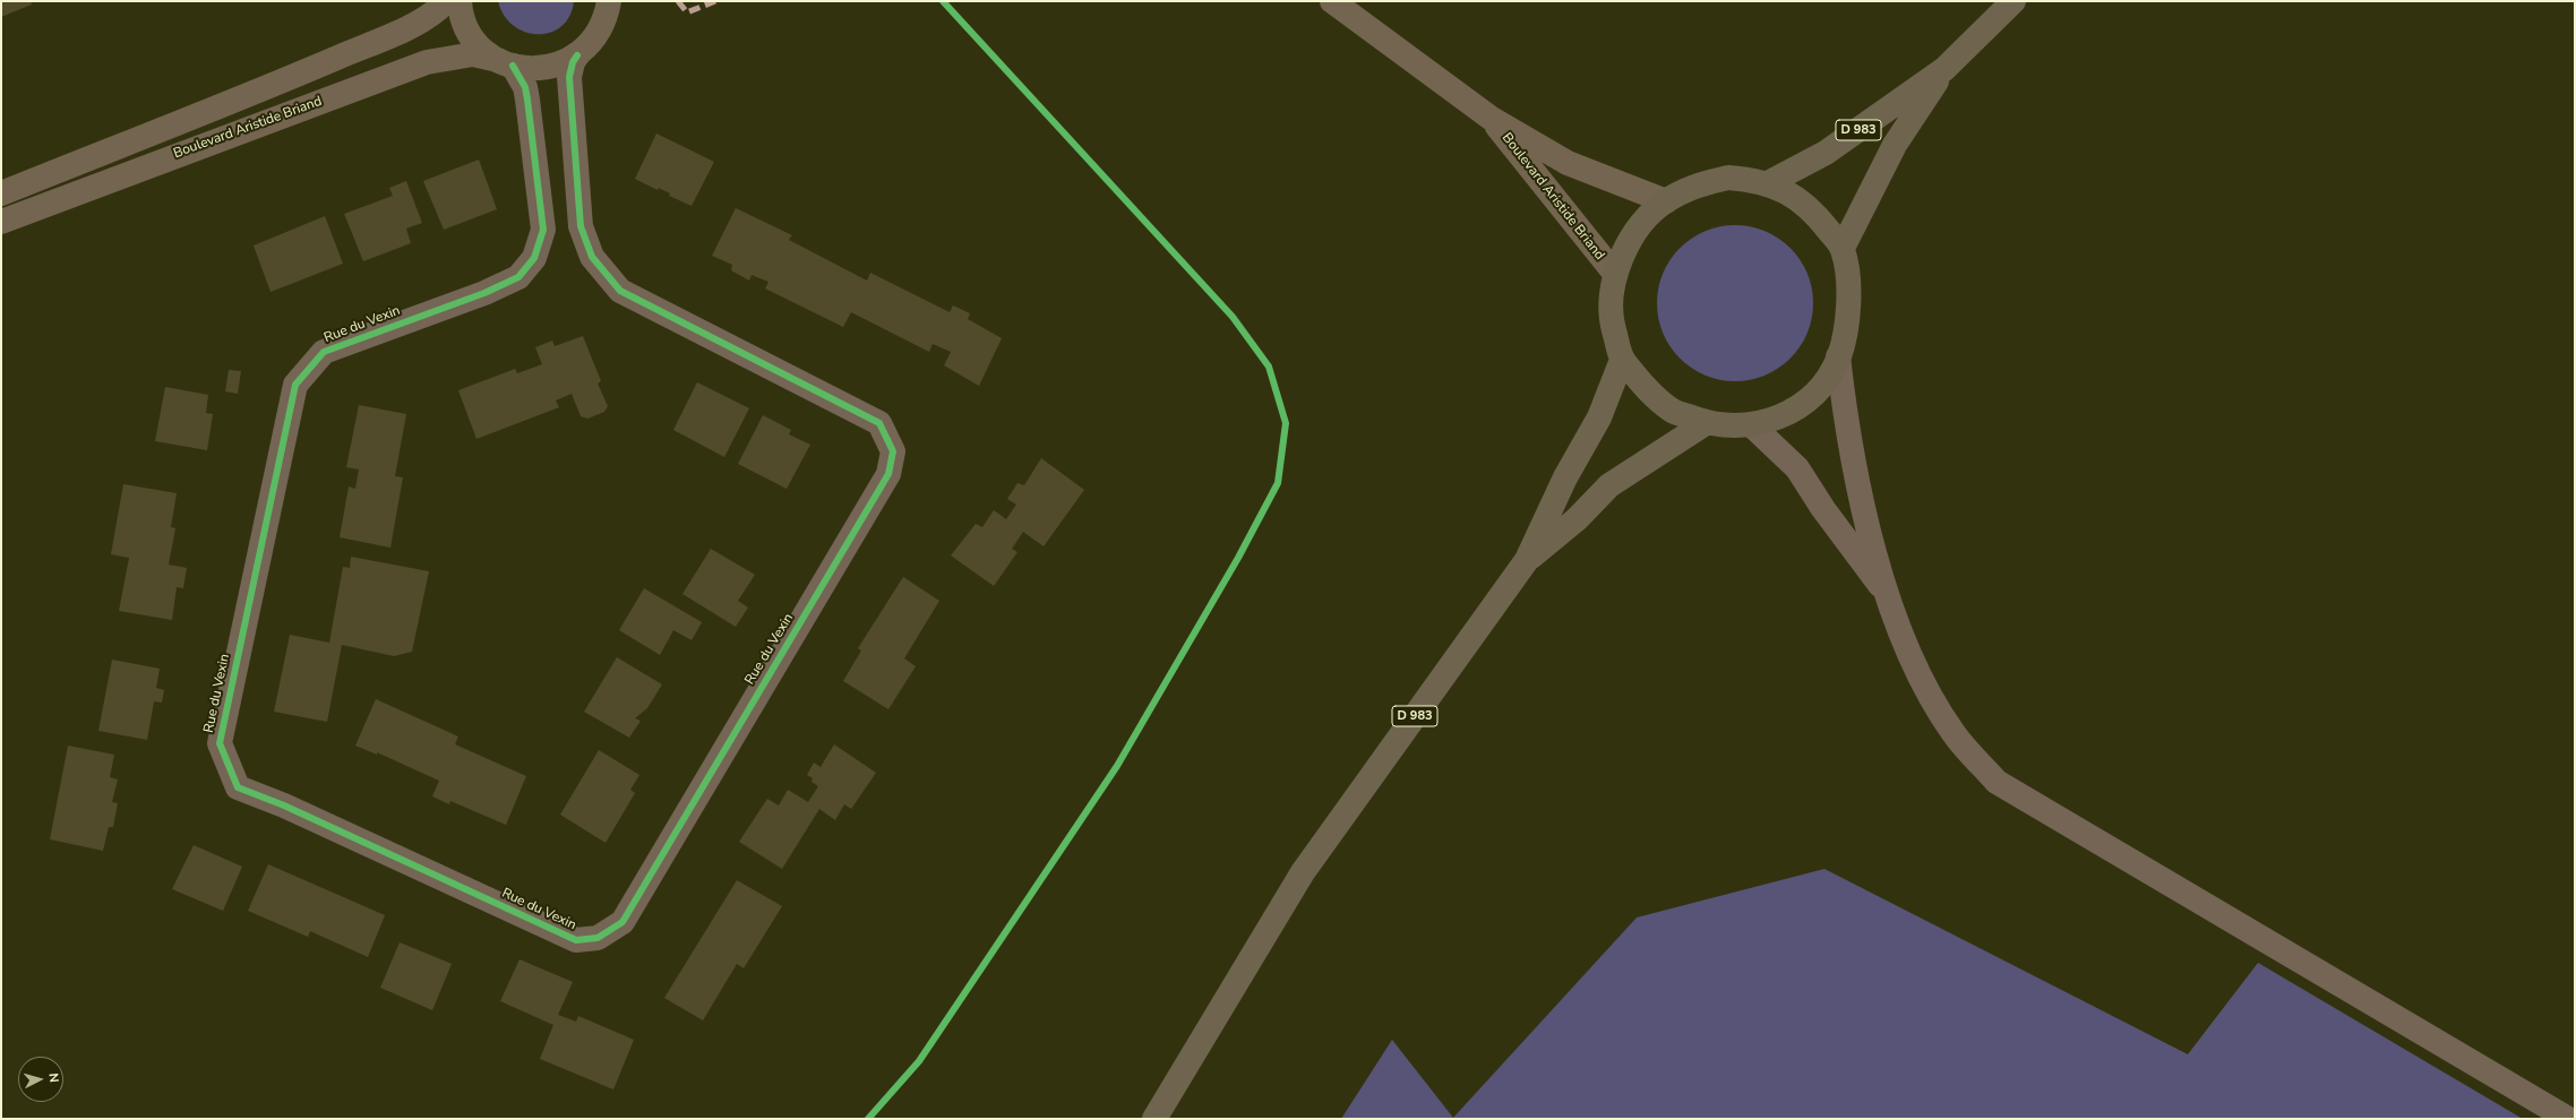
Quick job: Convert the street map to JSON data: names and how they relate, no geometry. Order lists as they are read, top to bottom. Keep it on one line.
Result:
{"streets":{"main road":["Boulevard Aristide Briand","D 983"],"street":["Rue du Vexin"]},"crossings":[["Boulevard Aristide Briand","Rue du Vexin"]],"north":"right"}
